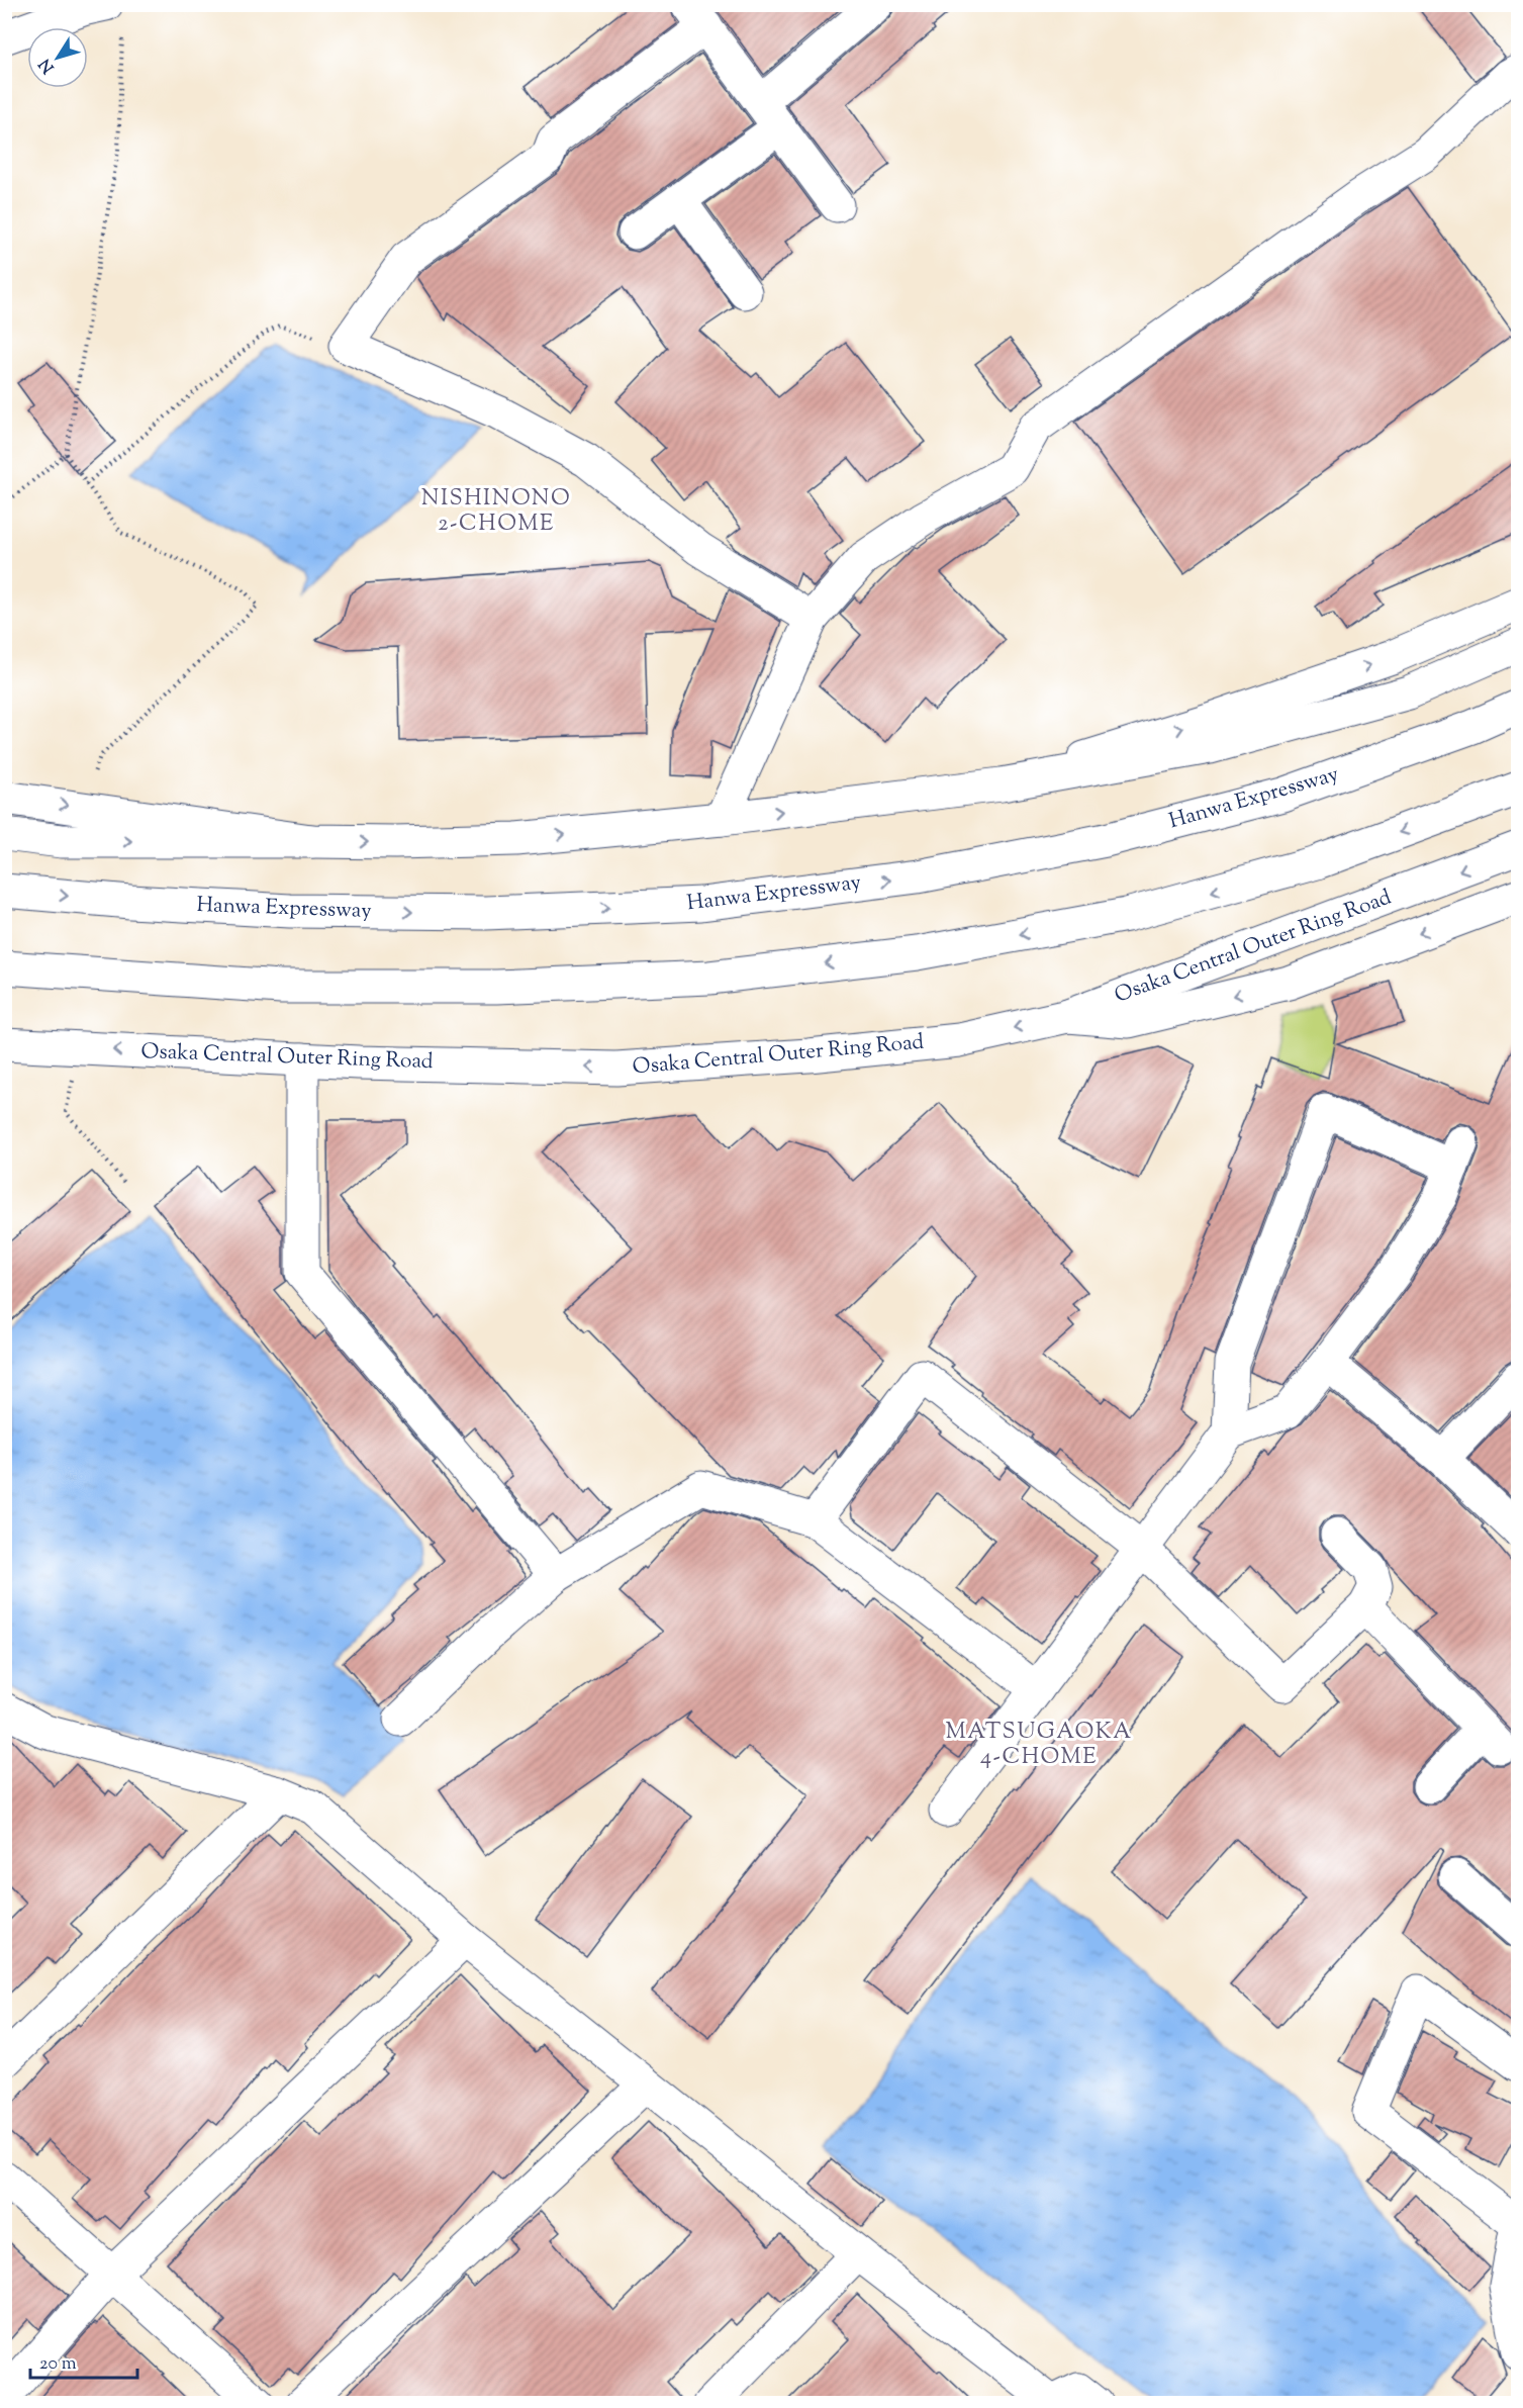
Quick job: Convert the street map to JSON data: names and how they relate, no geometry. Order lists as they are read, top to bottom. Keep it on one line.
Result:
{"streets":{"main road":["Hanwa Expressway","Osaka Central Outer Ring Road"]},"districts":["NISHINONO 2-CHOME","MATSUGAOKA 4-CHOME"],"scale_bar":"20 m","north":"bottom left"}
